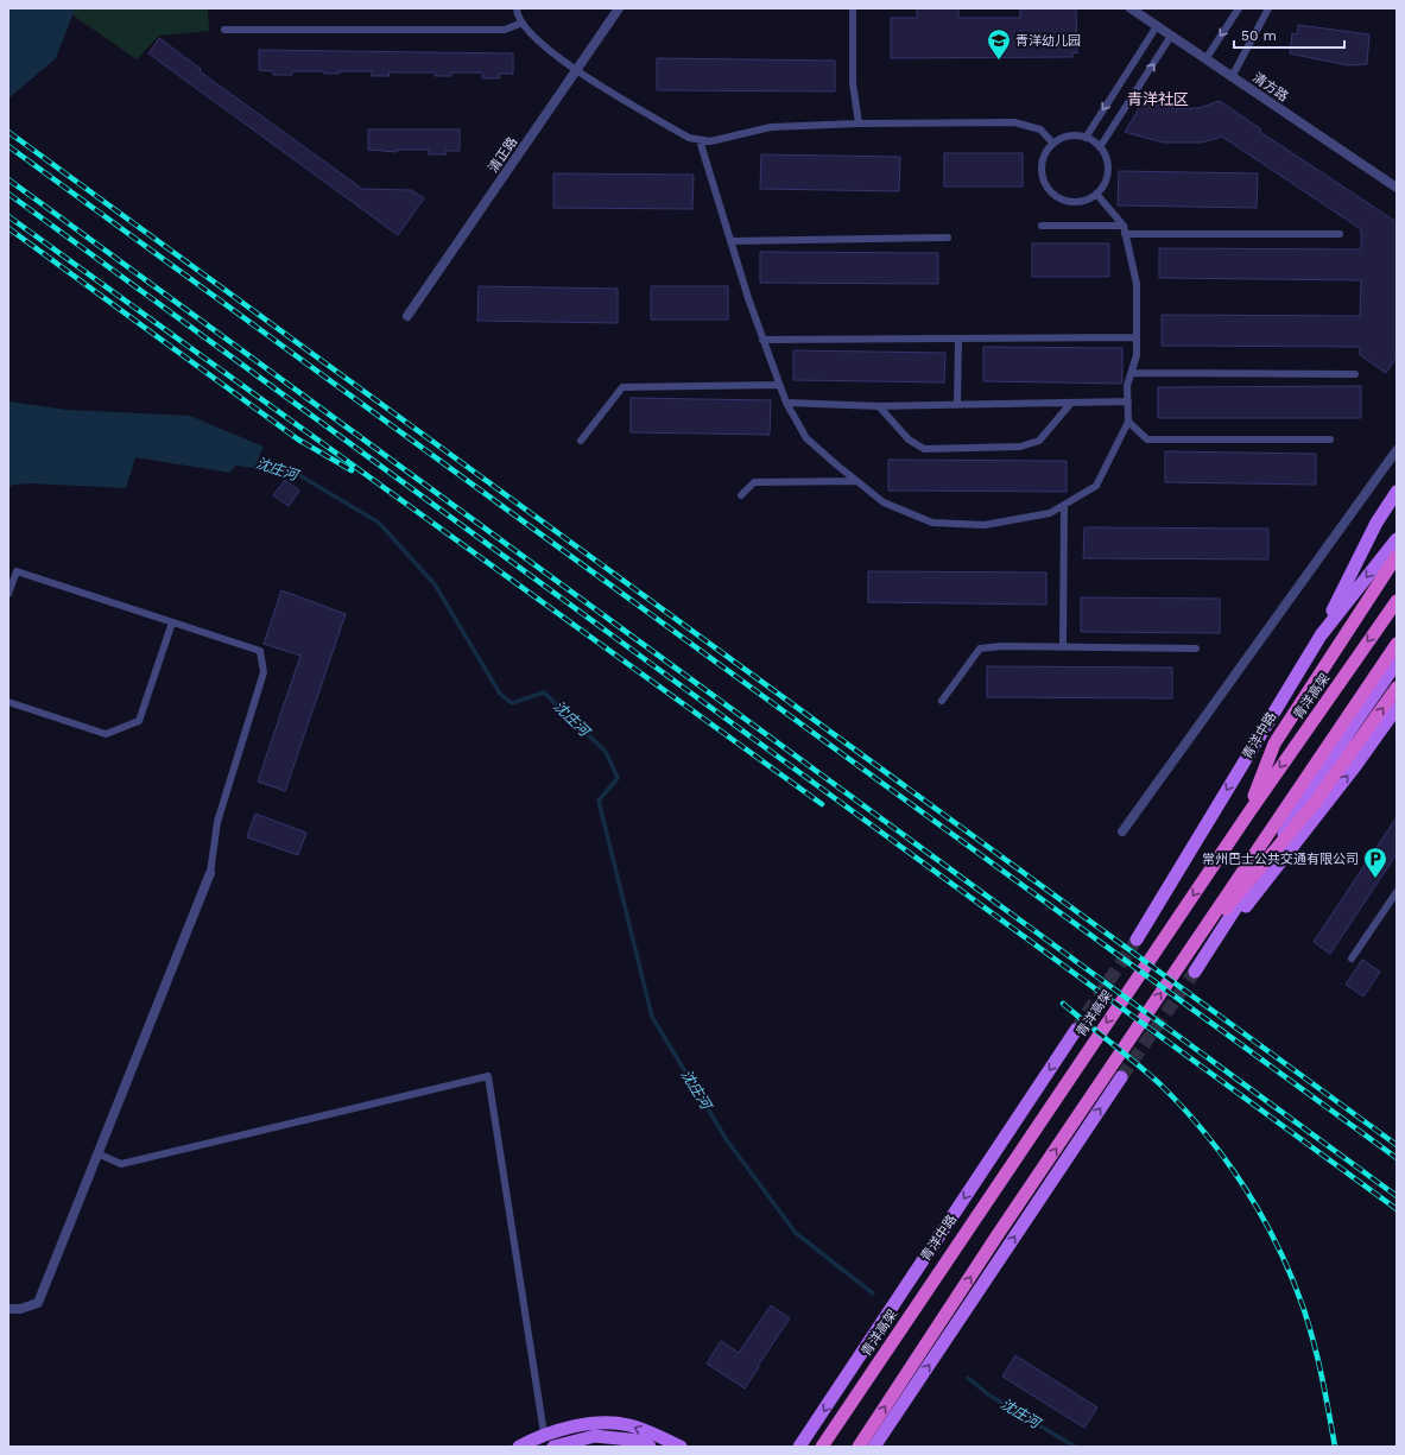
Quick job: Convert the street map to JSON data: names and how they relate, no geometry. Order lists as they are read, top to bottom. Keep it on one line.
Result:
{"streets":{"highway":["青洋高架"],"main road":["青洋中路"],"street":["清方路","清正路"]},"districts":["青洋社区"],"water":["沈庄河"],"places":{"school or university":["青洋幼儿园"],"parking":["常州巴士公共交通有限公司"]},"scale_bar":"50 m"}
